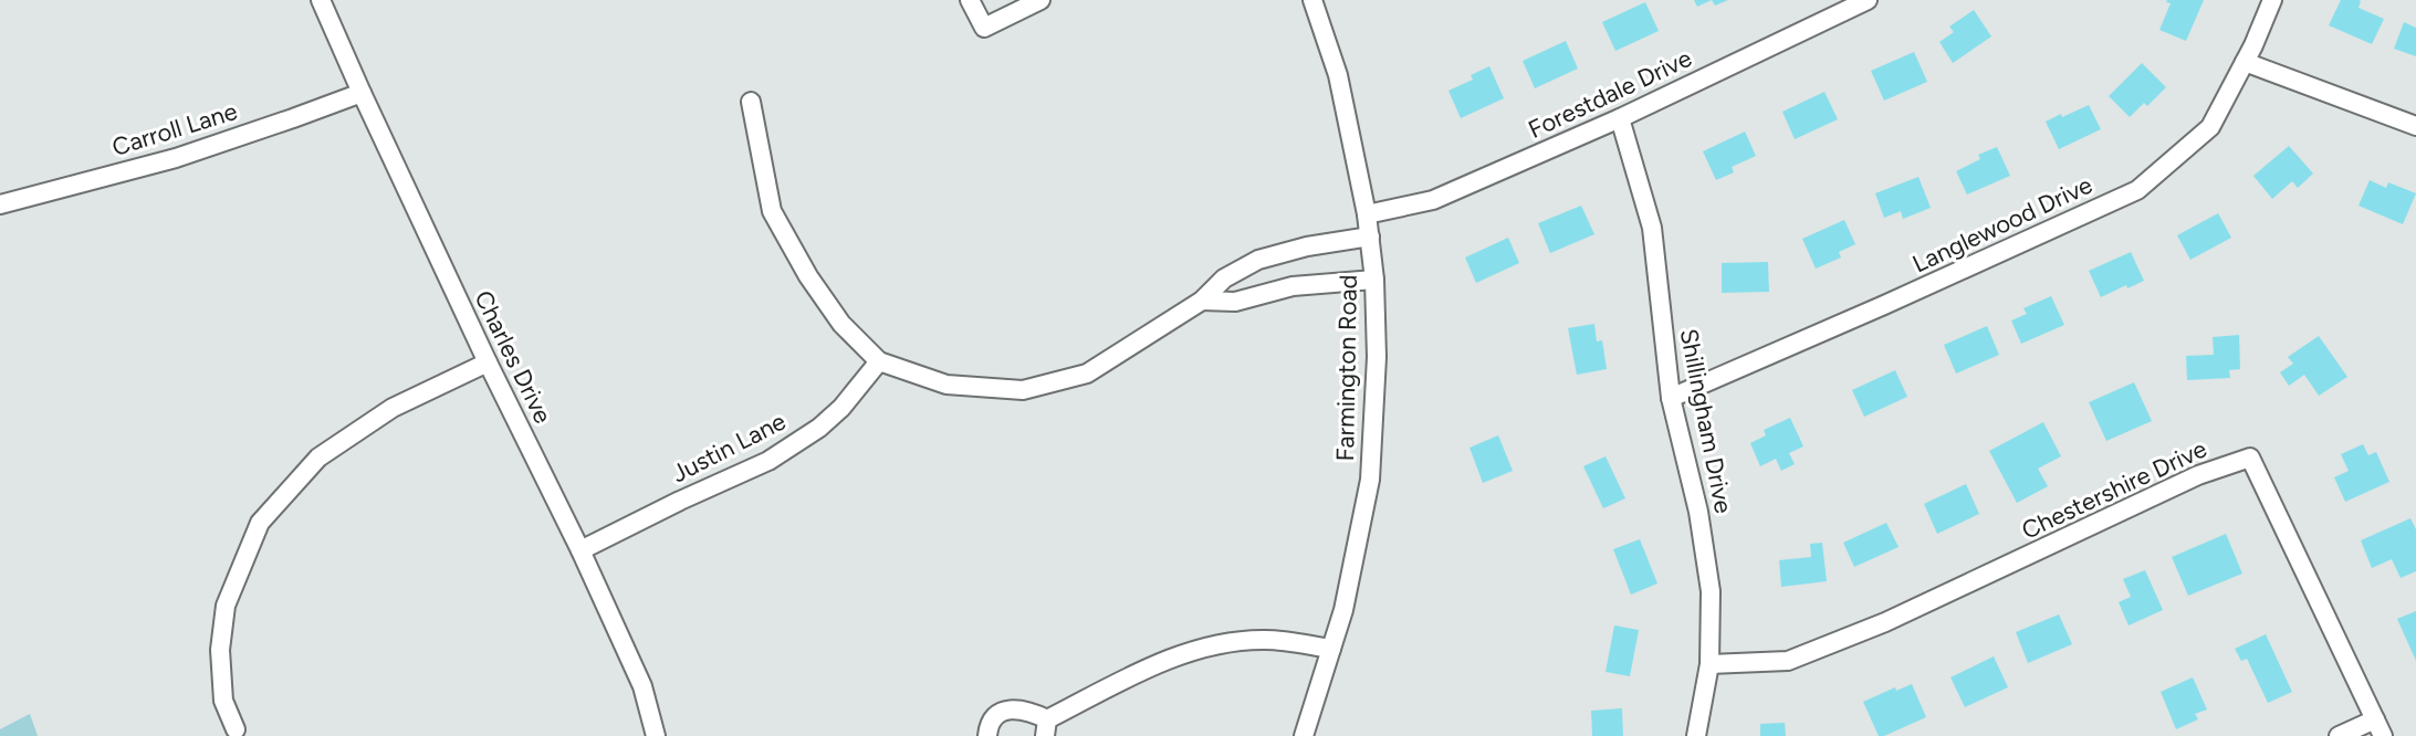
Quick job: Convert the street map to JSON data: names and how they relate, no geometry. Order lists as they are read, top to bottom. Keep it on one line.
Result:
{"streets":{"street":["Forestdale Drive","Carroll Lane","Langlewood Drive","Charles Drive","Farmington Road","Shillingham Drive","Justin Lane","Chestershire Drive"]},"crossings":[["Forestdale Drive","Farmington Road"],["Forestdale Drive","Shillingham Drive"],["Carroll Lane","Charles Drive"],["Langlewood Drive","Shillingham Drive"],["Charles Drive","Justin Lane"],["Shillingham Drive","Chestershire Drive"]]}
